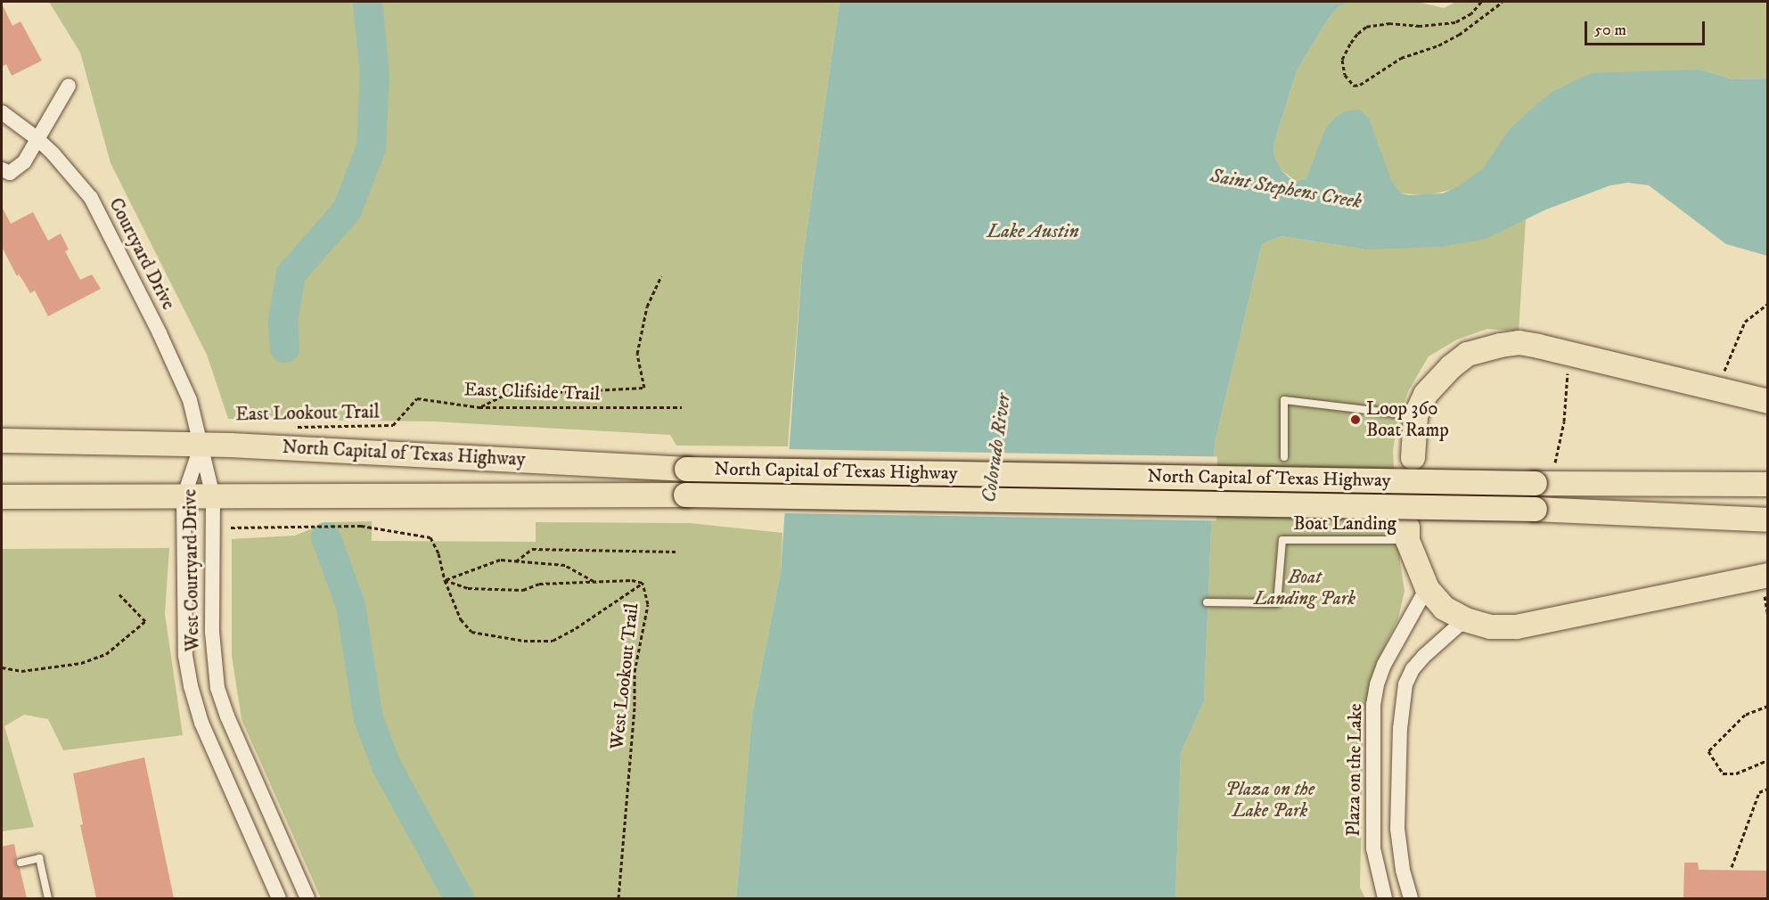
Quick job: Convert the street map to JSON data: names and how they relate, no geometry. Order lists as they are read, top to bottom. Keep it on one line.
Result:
{"streets":{"highway":["North Capital of Texas Highway"],"street":["Courtyard Drive","West Courtyard Drive","Plaza on the Lake"],"lane":["Boat Landing"],"path":["East Clifside Trail","East Lookout Trail","West Lookout Trail"]},"crossings":[["Courtyard Drive","North Capital of Texas Highway"],["Courtyard Drive","West Courtyard Drive"],["East Clifside Trail","East Lookout Trail"],["North Capital of Texas Highway","West Courtyard Drive"]],"water":["Saint Stephens Creek","Lake Austin","Colorado River"],"parks":["Boat Landing Park","Plaza on the Lake Park"],"places":["Loop 360 Boat Ramp"],"scale_bar":"50 m"}
